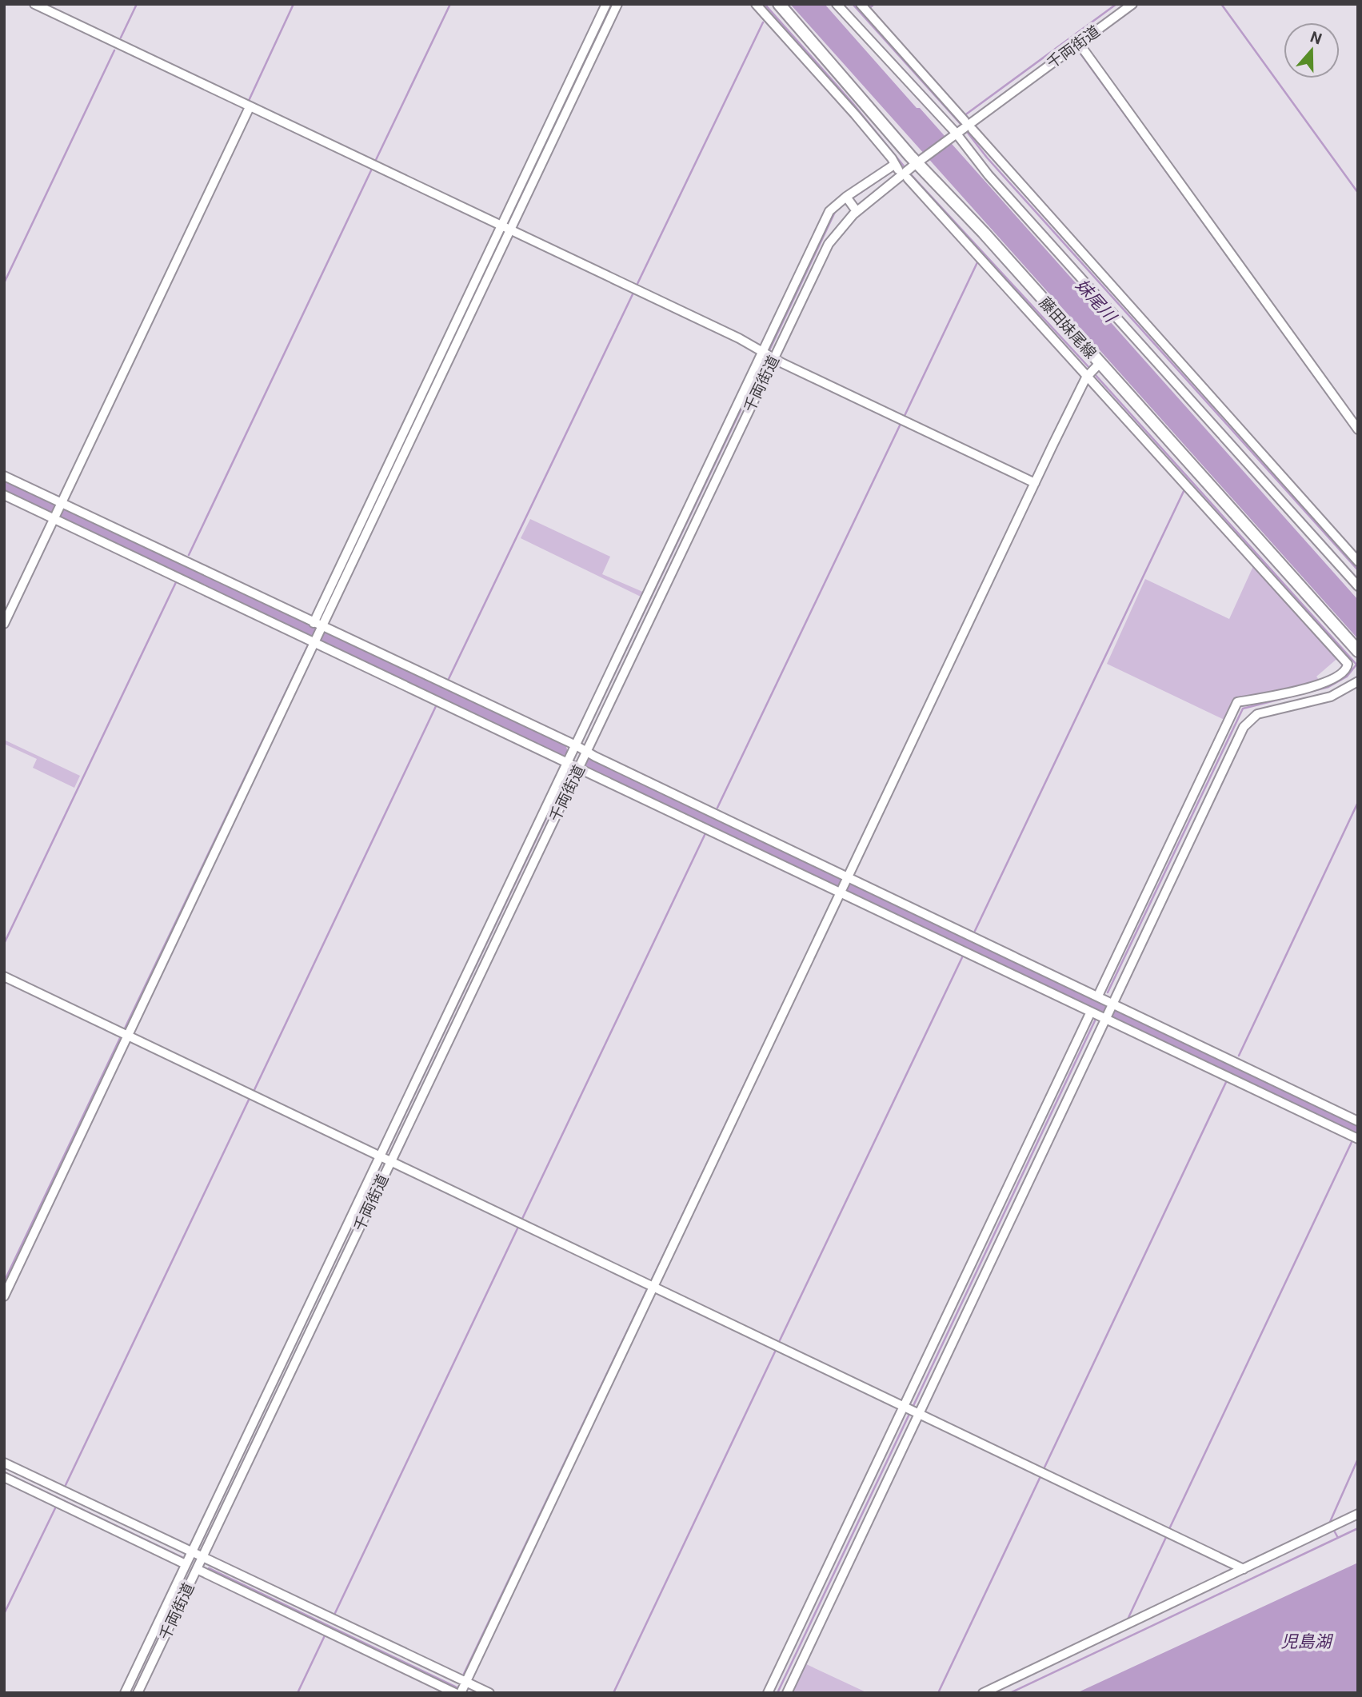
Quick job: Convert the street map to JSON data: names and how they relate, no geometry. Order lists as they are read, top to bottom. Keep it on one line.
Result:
{"streets":{"main road":["藤田妹尾線"],"street":["千両街道"]},"crossings":[["千両街道","藤田妹尾線"]],"water":["妹尾川","児島湖"],"north":"top"}
